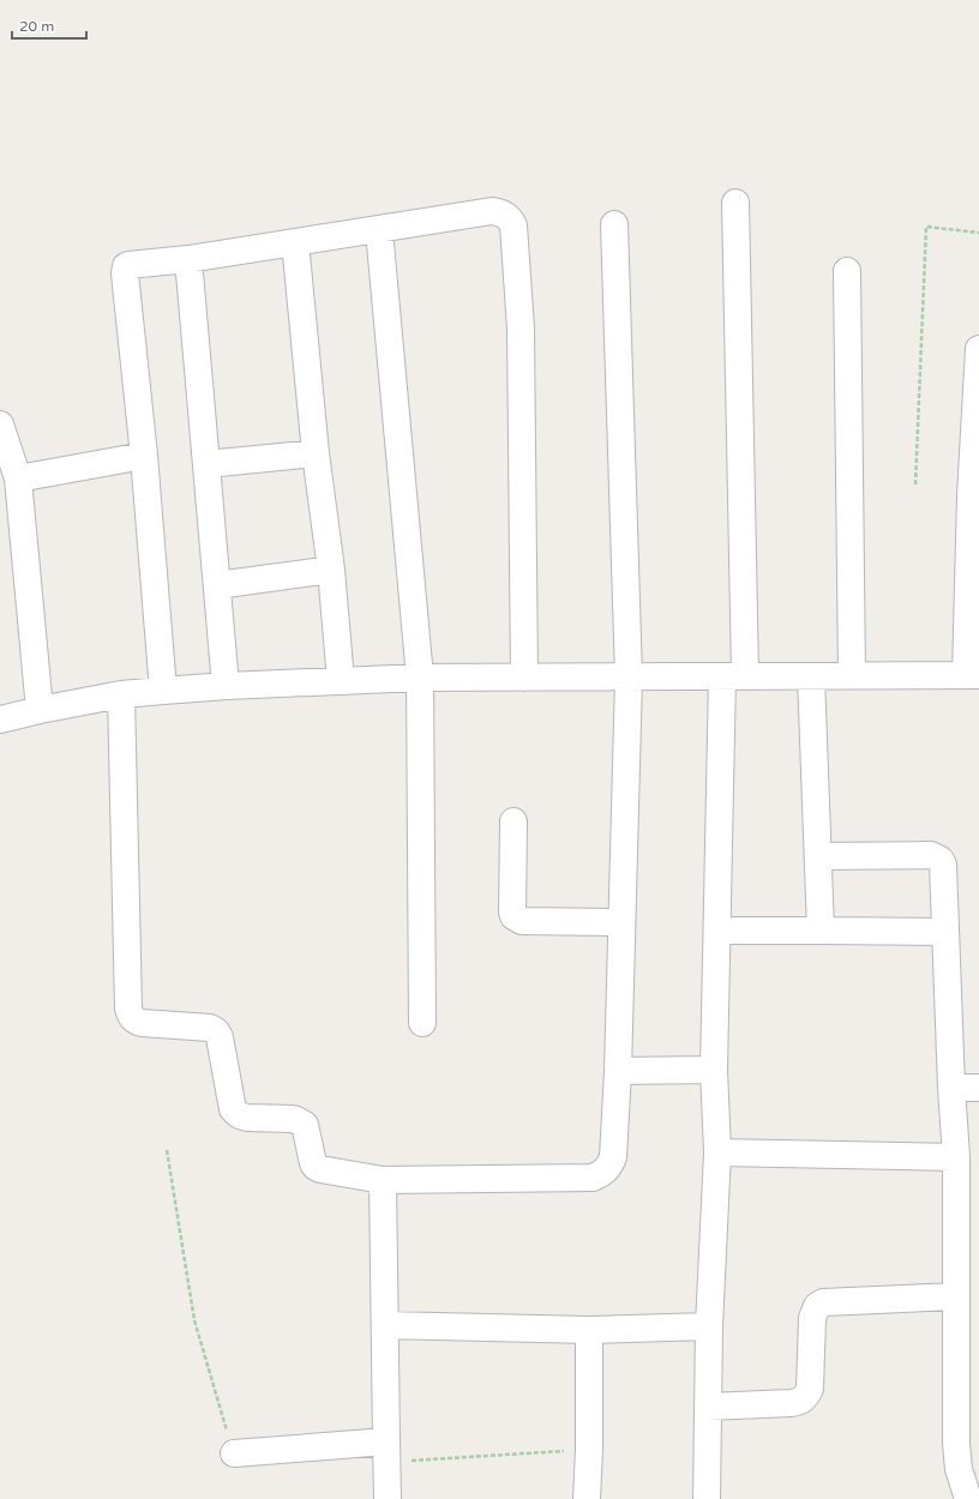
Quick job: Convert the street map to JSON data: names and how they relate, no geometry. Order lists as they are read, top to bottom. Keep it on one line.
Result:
{"scale_bar":"20 m"}
